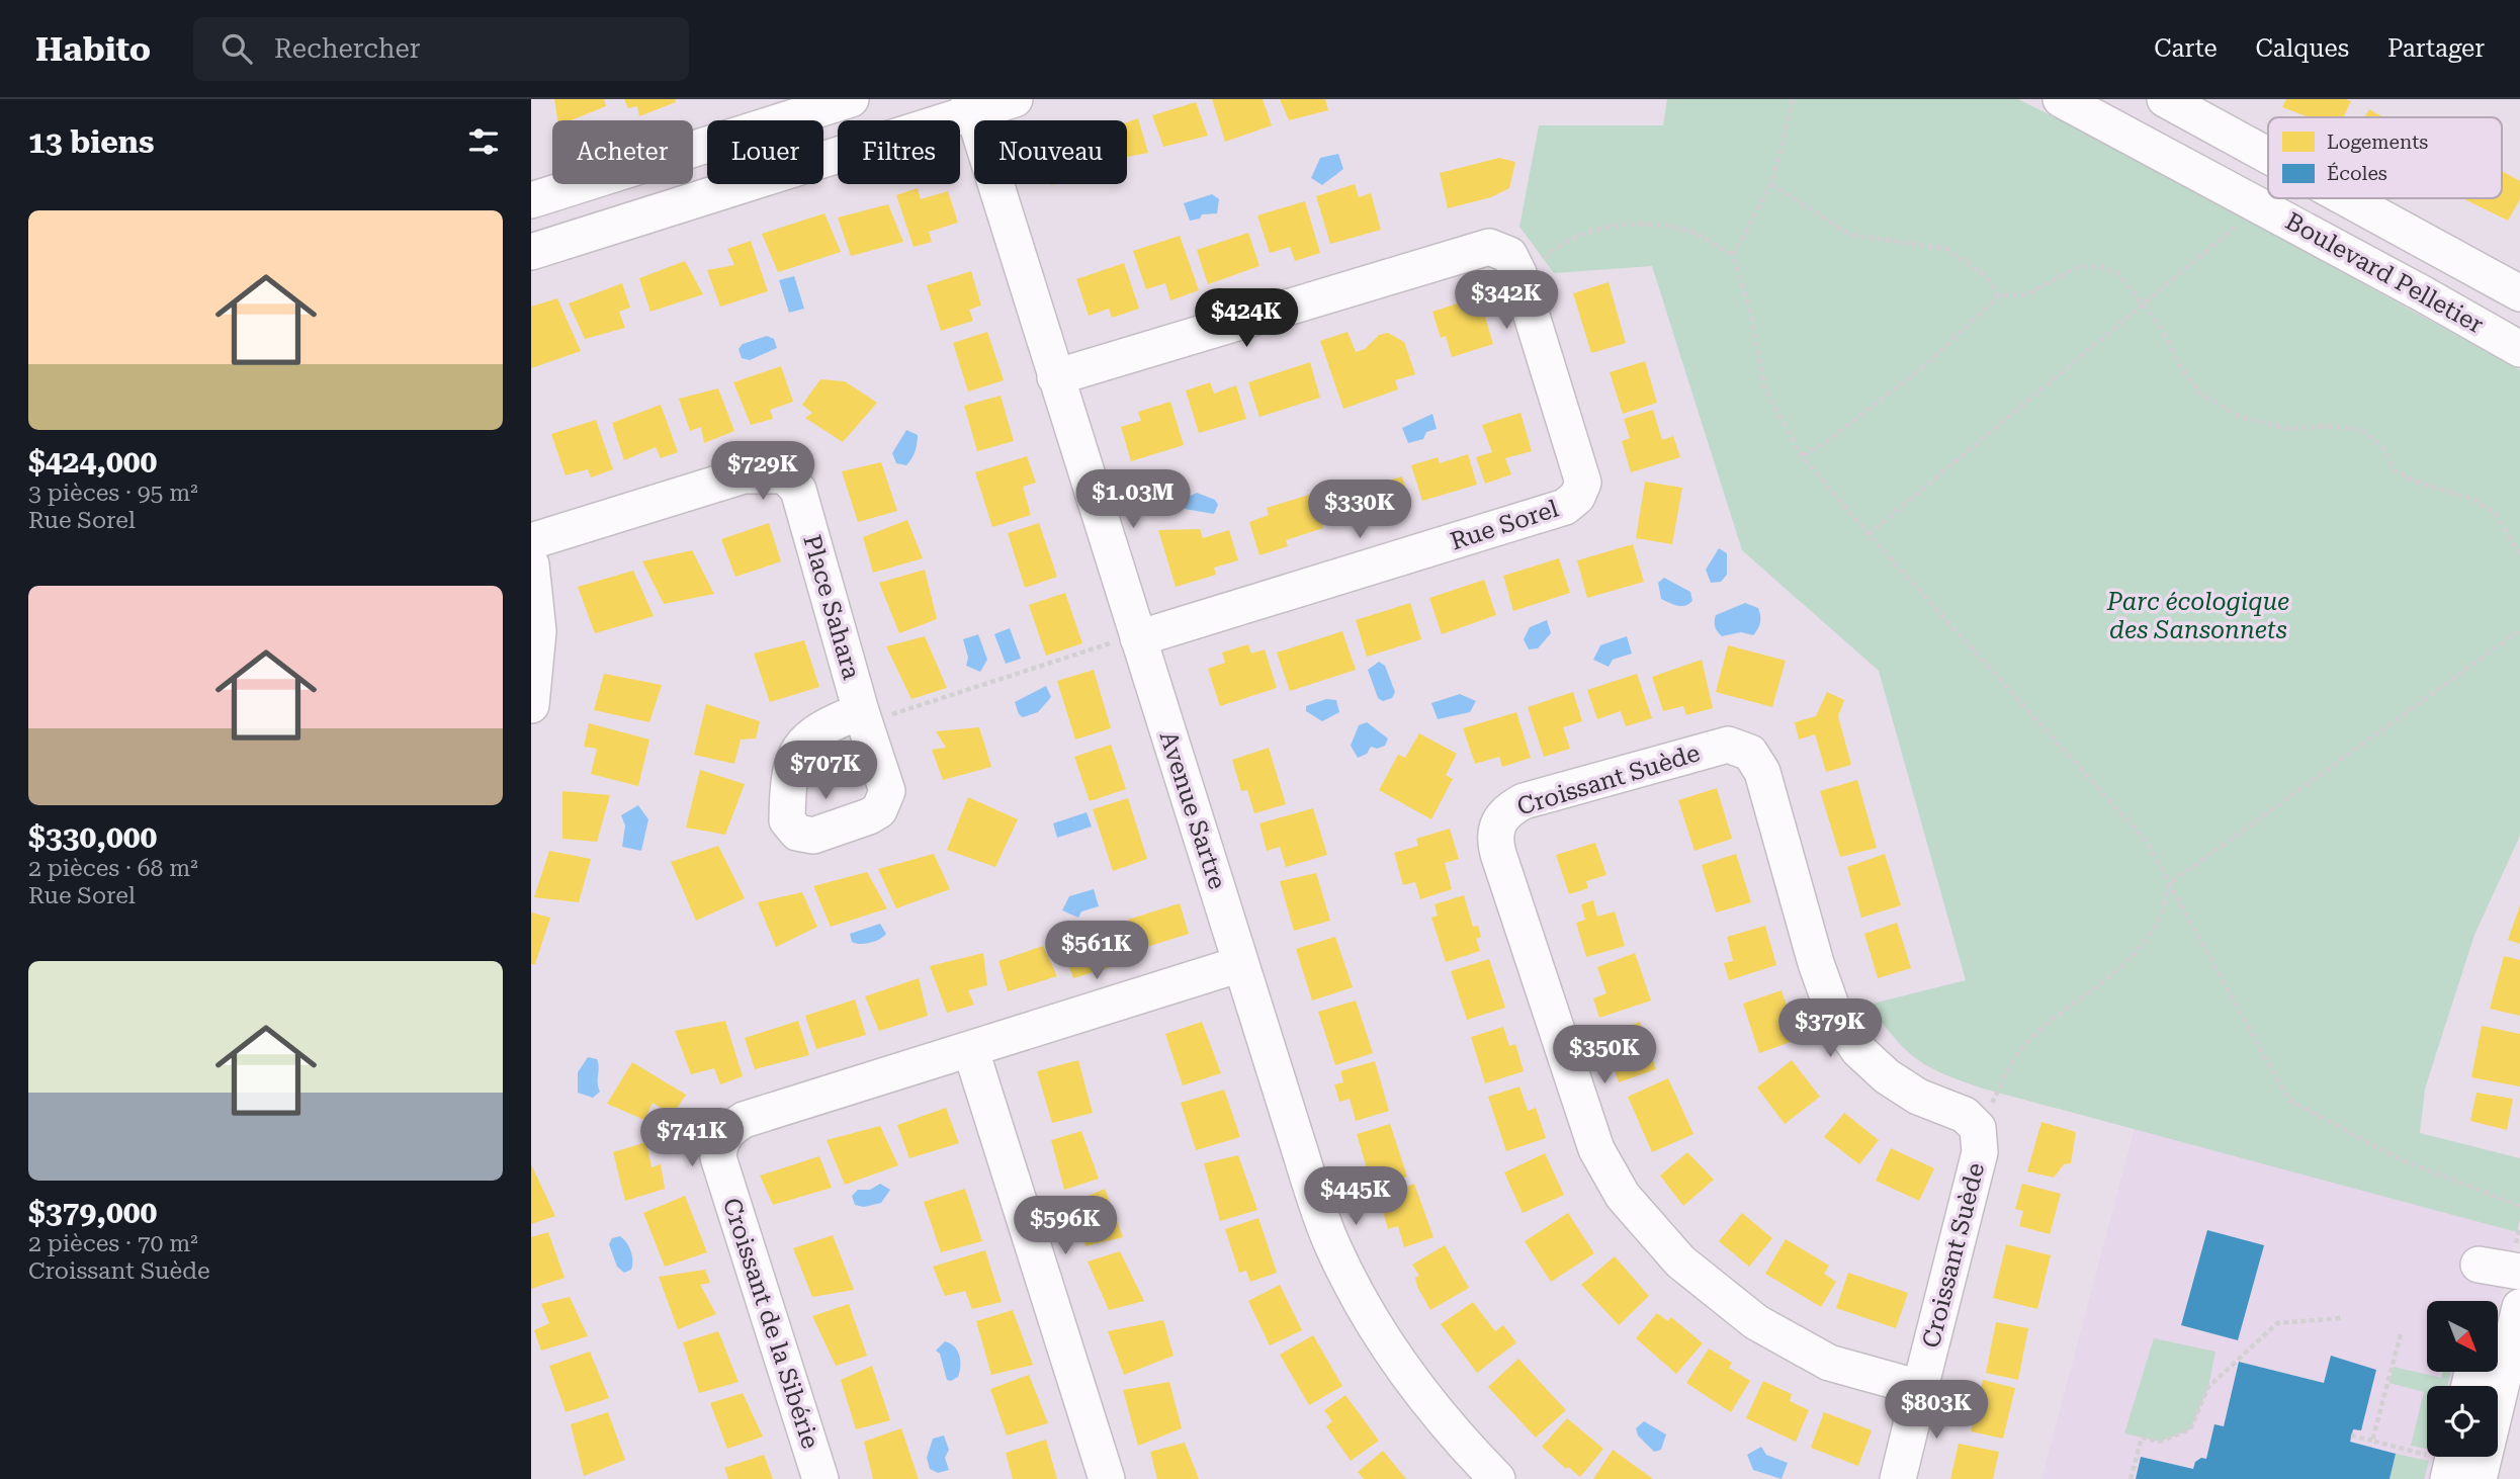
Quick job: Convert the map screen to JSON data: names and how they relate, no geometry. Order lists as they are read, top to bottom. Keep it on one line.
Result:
{"streets":{"street":["Boulevard Pelletier","Rue Sorel","Place Sahara","Croissant Suède","Avenue Sartre","Croissant de la Sibérie"]},"crossings":[["Rue Sorel","Avenue Sartre"],["Avenue Sartre","Croissant de la Sibérie"]],"parks":["Parc écologique des Sansonnets"],"legend":["Logements","Écoles"],"north":"bottom right","page":{"header":"Habito","search":"Rechercher","nav":["Carte","Calques","Partager"],"heading":"13 biens","chip":["Acheter","Louer","Filtres","Nouveau"],"list":[{"name":"$424,000","note":"3 pièces · 95 m² · Rue Sorel"},{"name":"$330,000","note":"2 pièces · 68 m² · Rue Sorel"},{"name":"$379,000","note":"2 pièces · 70 m² · Croissant Suède"}],"price":["$342K","$424K","$729K","$1.03M","$330K","$707K","$561K","$379K","$350K","$741K","$445K","$596K","$803K"]}}
